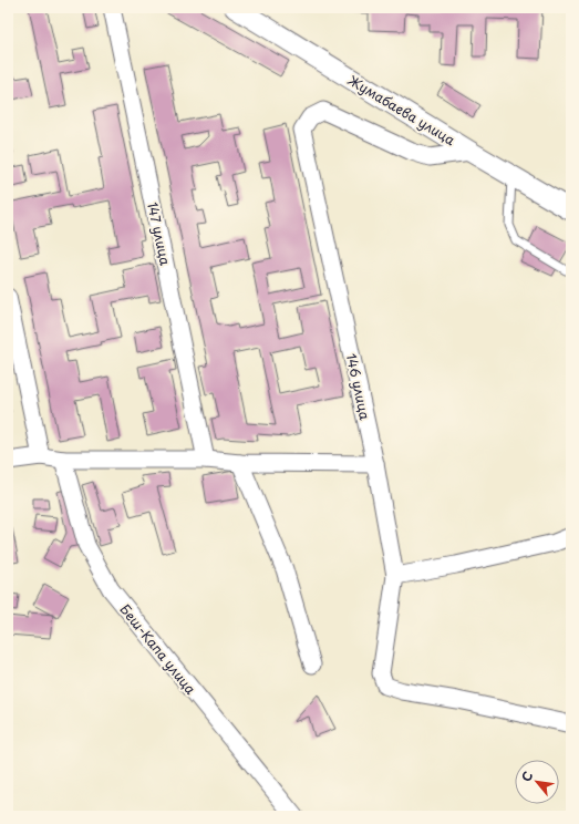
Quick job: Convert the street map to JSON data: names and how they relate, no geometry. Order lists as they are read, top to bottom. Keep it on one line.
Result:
{"streets":{"street":["Жумабаева улица","147 улица","146 улица","Беш-Капа улица"]},"crossings":[["Жумабаева улица","146 улица"]],"north":"top left"}
